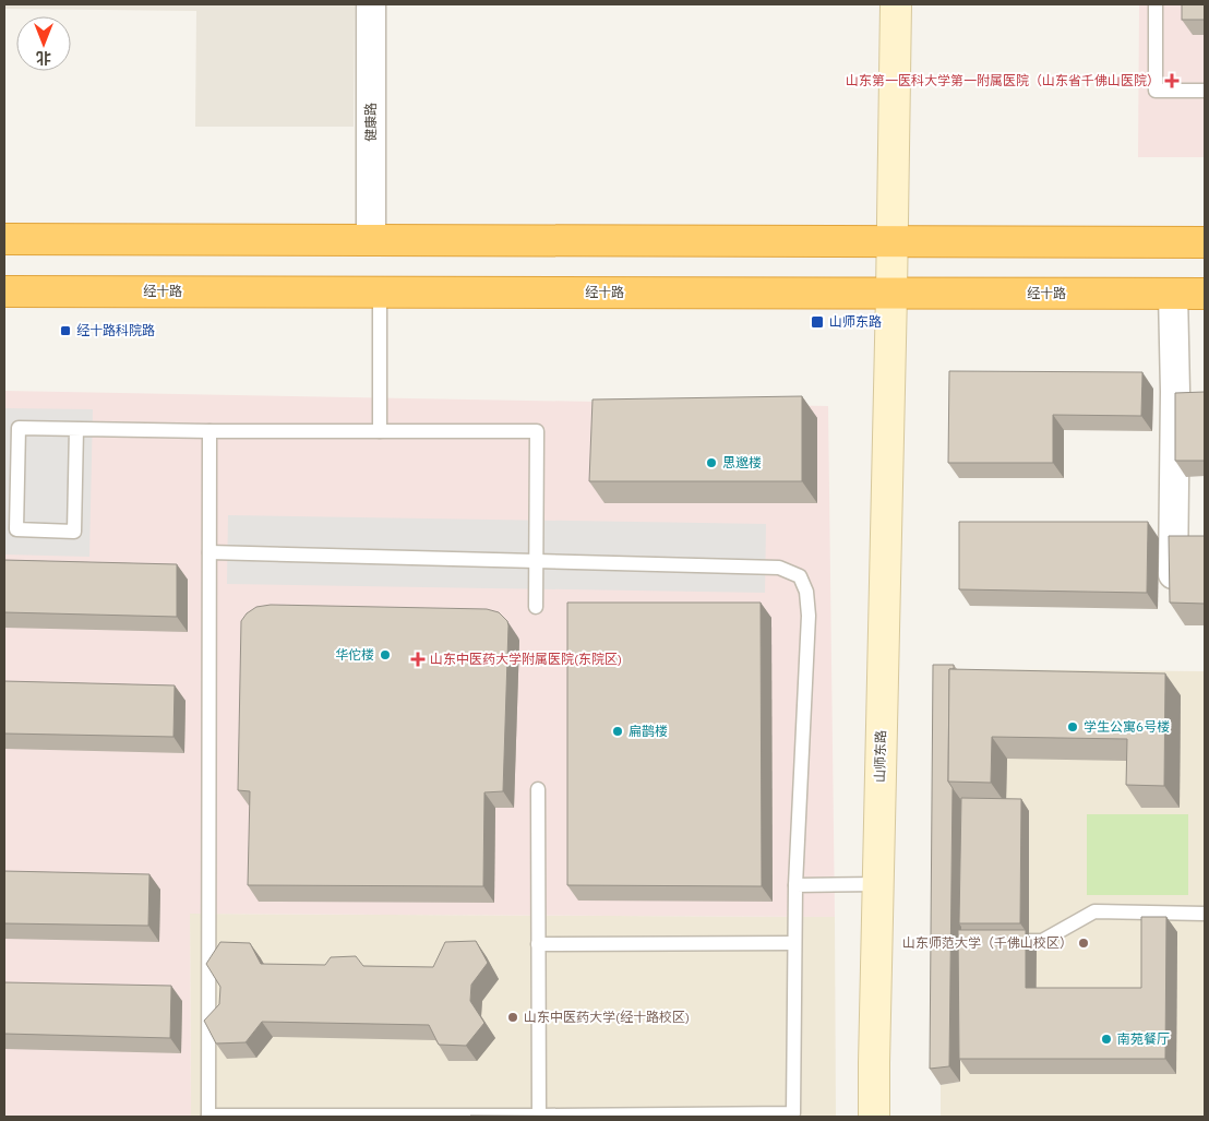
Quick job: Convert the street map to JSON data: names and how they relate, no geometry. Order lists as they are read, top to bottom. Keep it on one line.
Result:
{"streets":{"highway":["经十路"],"main road":["山师东路"],"street":["健康路"]},"crossings":[["经十路","山师东路"]],"places":{"health":["山东第一医科大学第一附属医院（山东省千佛山医院）","山东中医药大学附属医院(东院区)"],"transit":["山师东路","经十路科院路"],"other":["思邈楼","华佗楼","学生公寓6号楼","扁鹊楼","山东师范大学（千佛山校区）","山东中医药大学(经十路校区)","南苑餐厅"]},"north":"bottom"}
